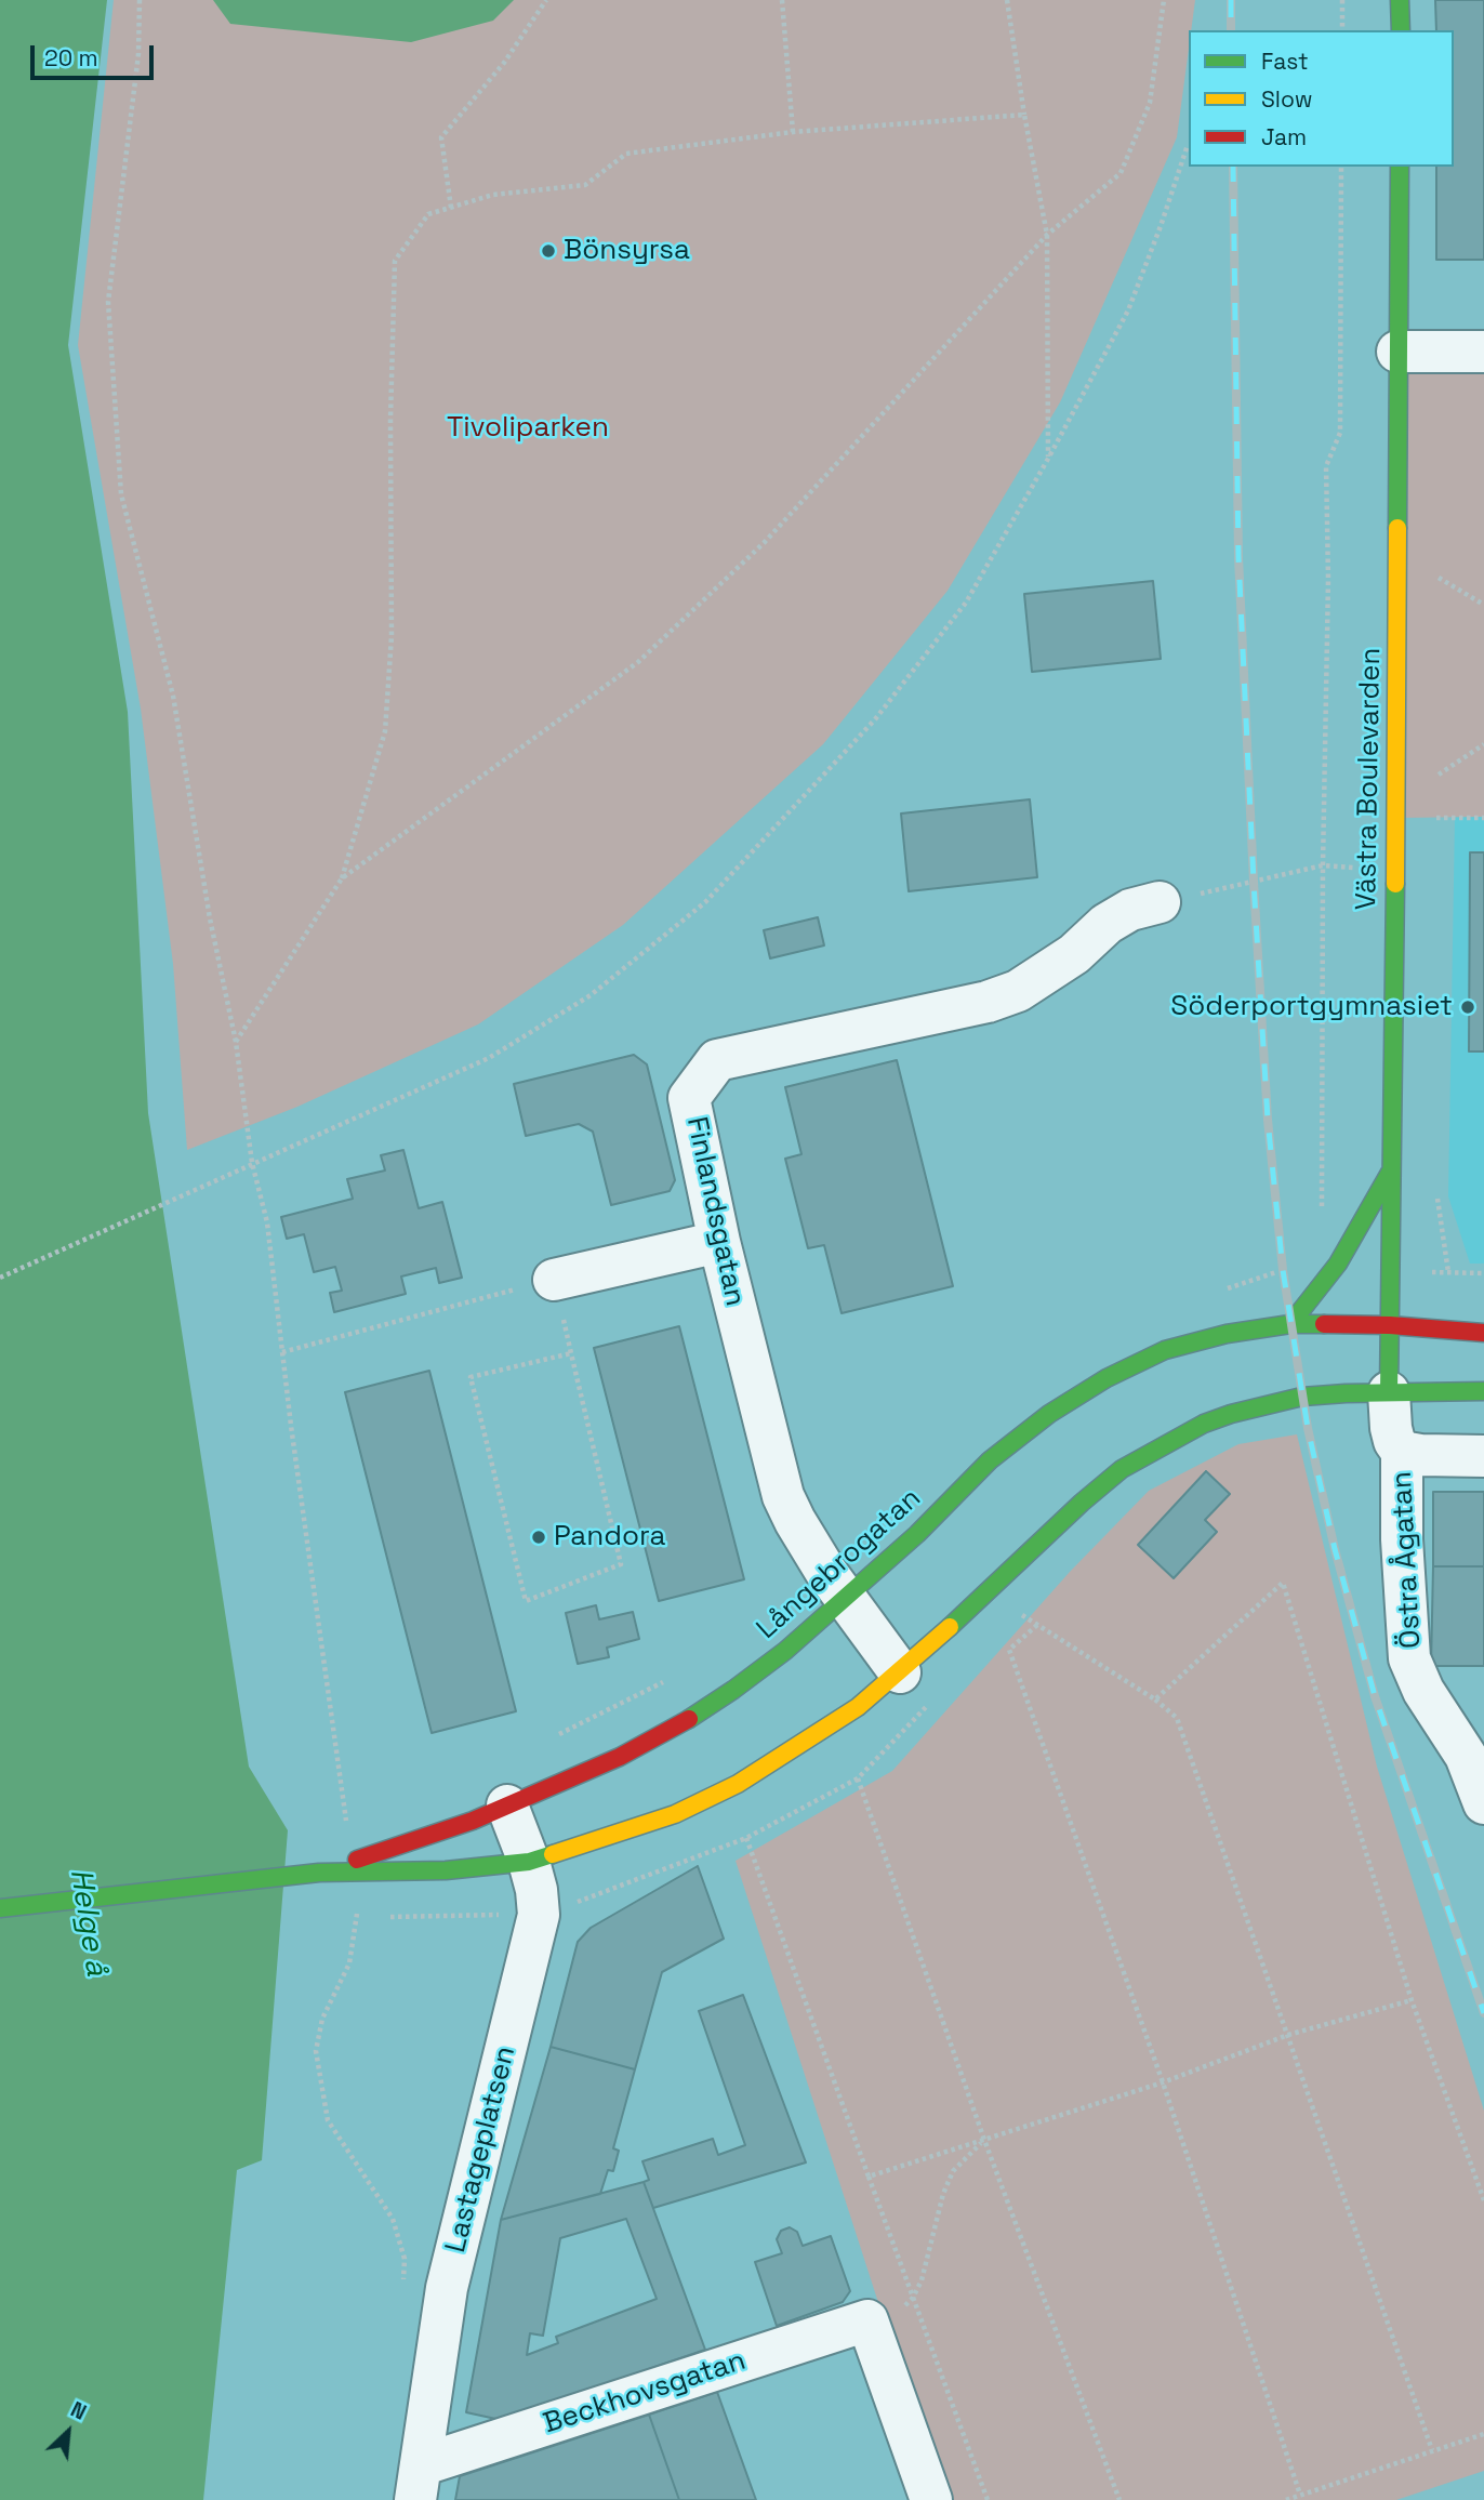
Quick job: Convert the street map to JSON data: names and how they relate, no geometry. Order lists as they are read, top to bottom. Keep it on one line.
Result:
{"streets":{"main road":["Västra Boulevarden","Långebrogatan"],"street":["Finlandsgatan","Östra Ågatan","Lastageplatsen","Beckhovsgatan"]},"crossings":[["Västra Boulevarden","Östra Ågatan"],["Västra Boulevarden","Långebrogatan"],["Finlandsgatan","Långebrogatan"],["Östra Ågatan","Långebrogatan"],["Långebrogatan","Lastageplatsen"],["Lastageplatsen","Beckhovsgatan"]],"water":["Helge å"],"parks":["Tivoliparken"],"places":["Bönsyrsa","Söderportgymnasiet","Pandora"],"legend":["Fast","Slow","Jam"],"scale_bar":"20 m","north":"top right"}
